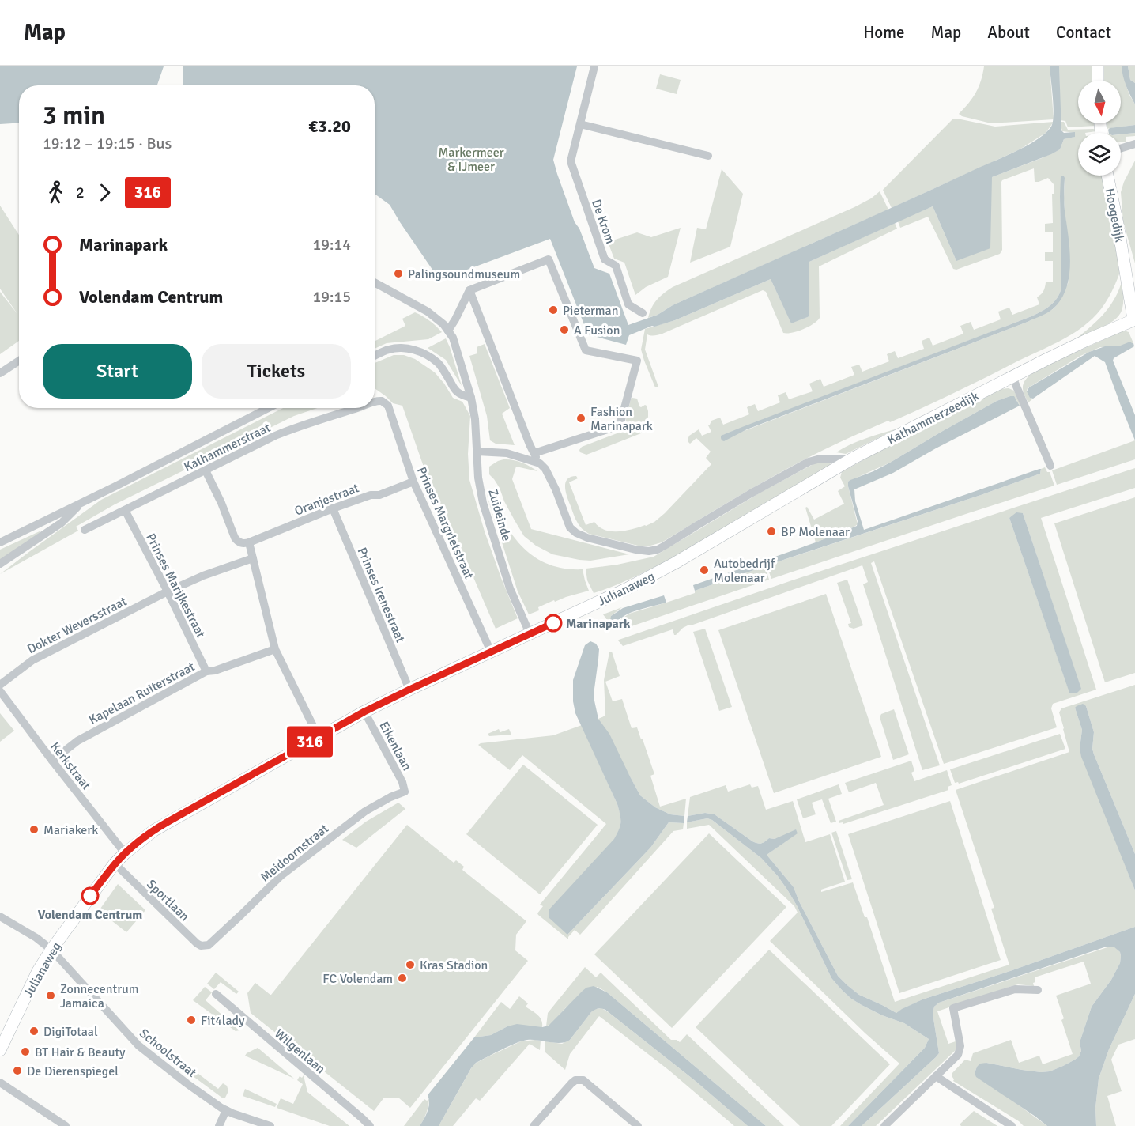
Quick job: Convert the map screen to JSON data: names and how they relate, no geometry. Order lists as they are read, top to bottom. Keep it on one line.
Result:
{"streets":{"main road":["Hoogedijk","Kathammerzeedijk","Julianaweg"],"street":["De Krom","Kathammerstraat","Oranjestraat","Zuideinde","Prinses Margrietstraat","Prinses Marijkestraat","Prinses Irenestraat","Dokter Weversstraat","Kapelaan Ruiterstraat","Eikenlaan","Kerkstraat","Meidoornstraat","Sportlaan","Wilgenlaan","Schoolstraat"]},"crossings":[["Hoogedijk","Kathammerzeedijk"],["Kathammerzeedijk","Julianaweg"],["Kathammerstraat","Prinses Margrietstraat"],["Kathammerstraat","Prinses Marijkestraat"],["Oranjestraat","Prinses Margrietstraat"],["Oranjestraat","Prinses Irenestraat"],["Zuideinde","Julianaweg"],["Prinses Margrietstraat","Julianaweg"],["Prinses Marijkestraat","Dokter Weversstraat"],["Prinses Marijkestraat","Kapelaan Ruiterstraat"],["Julianaweg","Prinses Irenestraat"],["Julianaweg","Eikenlaan"],["Julianaweg","Kerkstraat"],["Julianaweg","Sportlaan"],["Julianaweg","Schoolstraat"],["Kapelaan Ruiterstraat","Kerkstraat"],["Eikenlaan","Meidoornstraat"],["Meidoornstraat","Sportlaan"]],"parks":["Markermeer & IJmeer"],"places":["Palingsoundmuseum","Pieterman","A Fusion","Fashion Marinapark","BP Molenaar","Autobedrijf Molenaar","Marinapark","Mariakerk","Volendam Centrum","Kras Stadion","FC Volendam","Zonnecentrum Jamaica","Fit4lady","DigiTotaal","BT Hair & Beauty","De Dierenspiegel"],"lines":["bus line 316"],"north":"bottom","page":{"header":"Map","nav":["Home","Map","About","Contact"],"on_map":"316","heading":["3 min","19:12 – 19:15 · Bus","€3.20"],"legs":["2","316"],"list":[{"name":"Marinapark","value":"19:14"},{"name":"Volendam Centrum","value":"19:15"}],"buttons":["Start","Tickets"]}}
